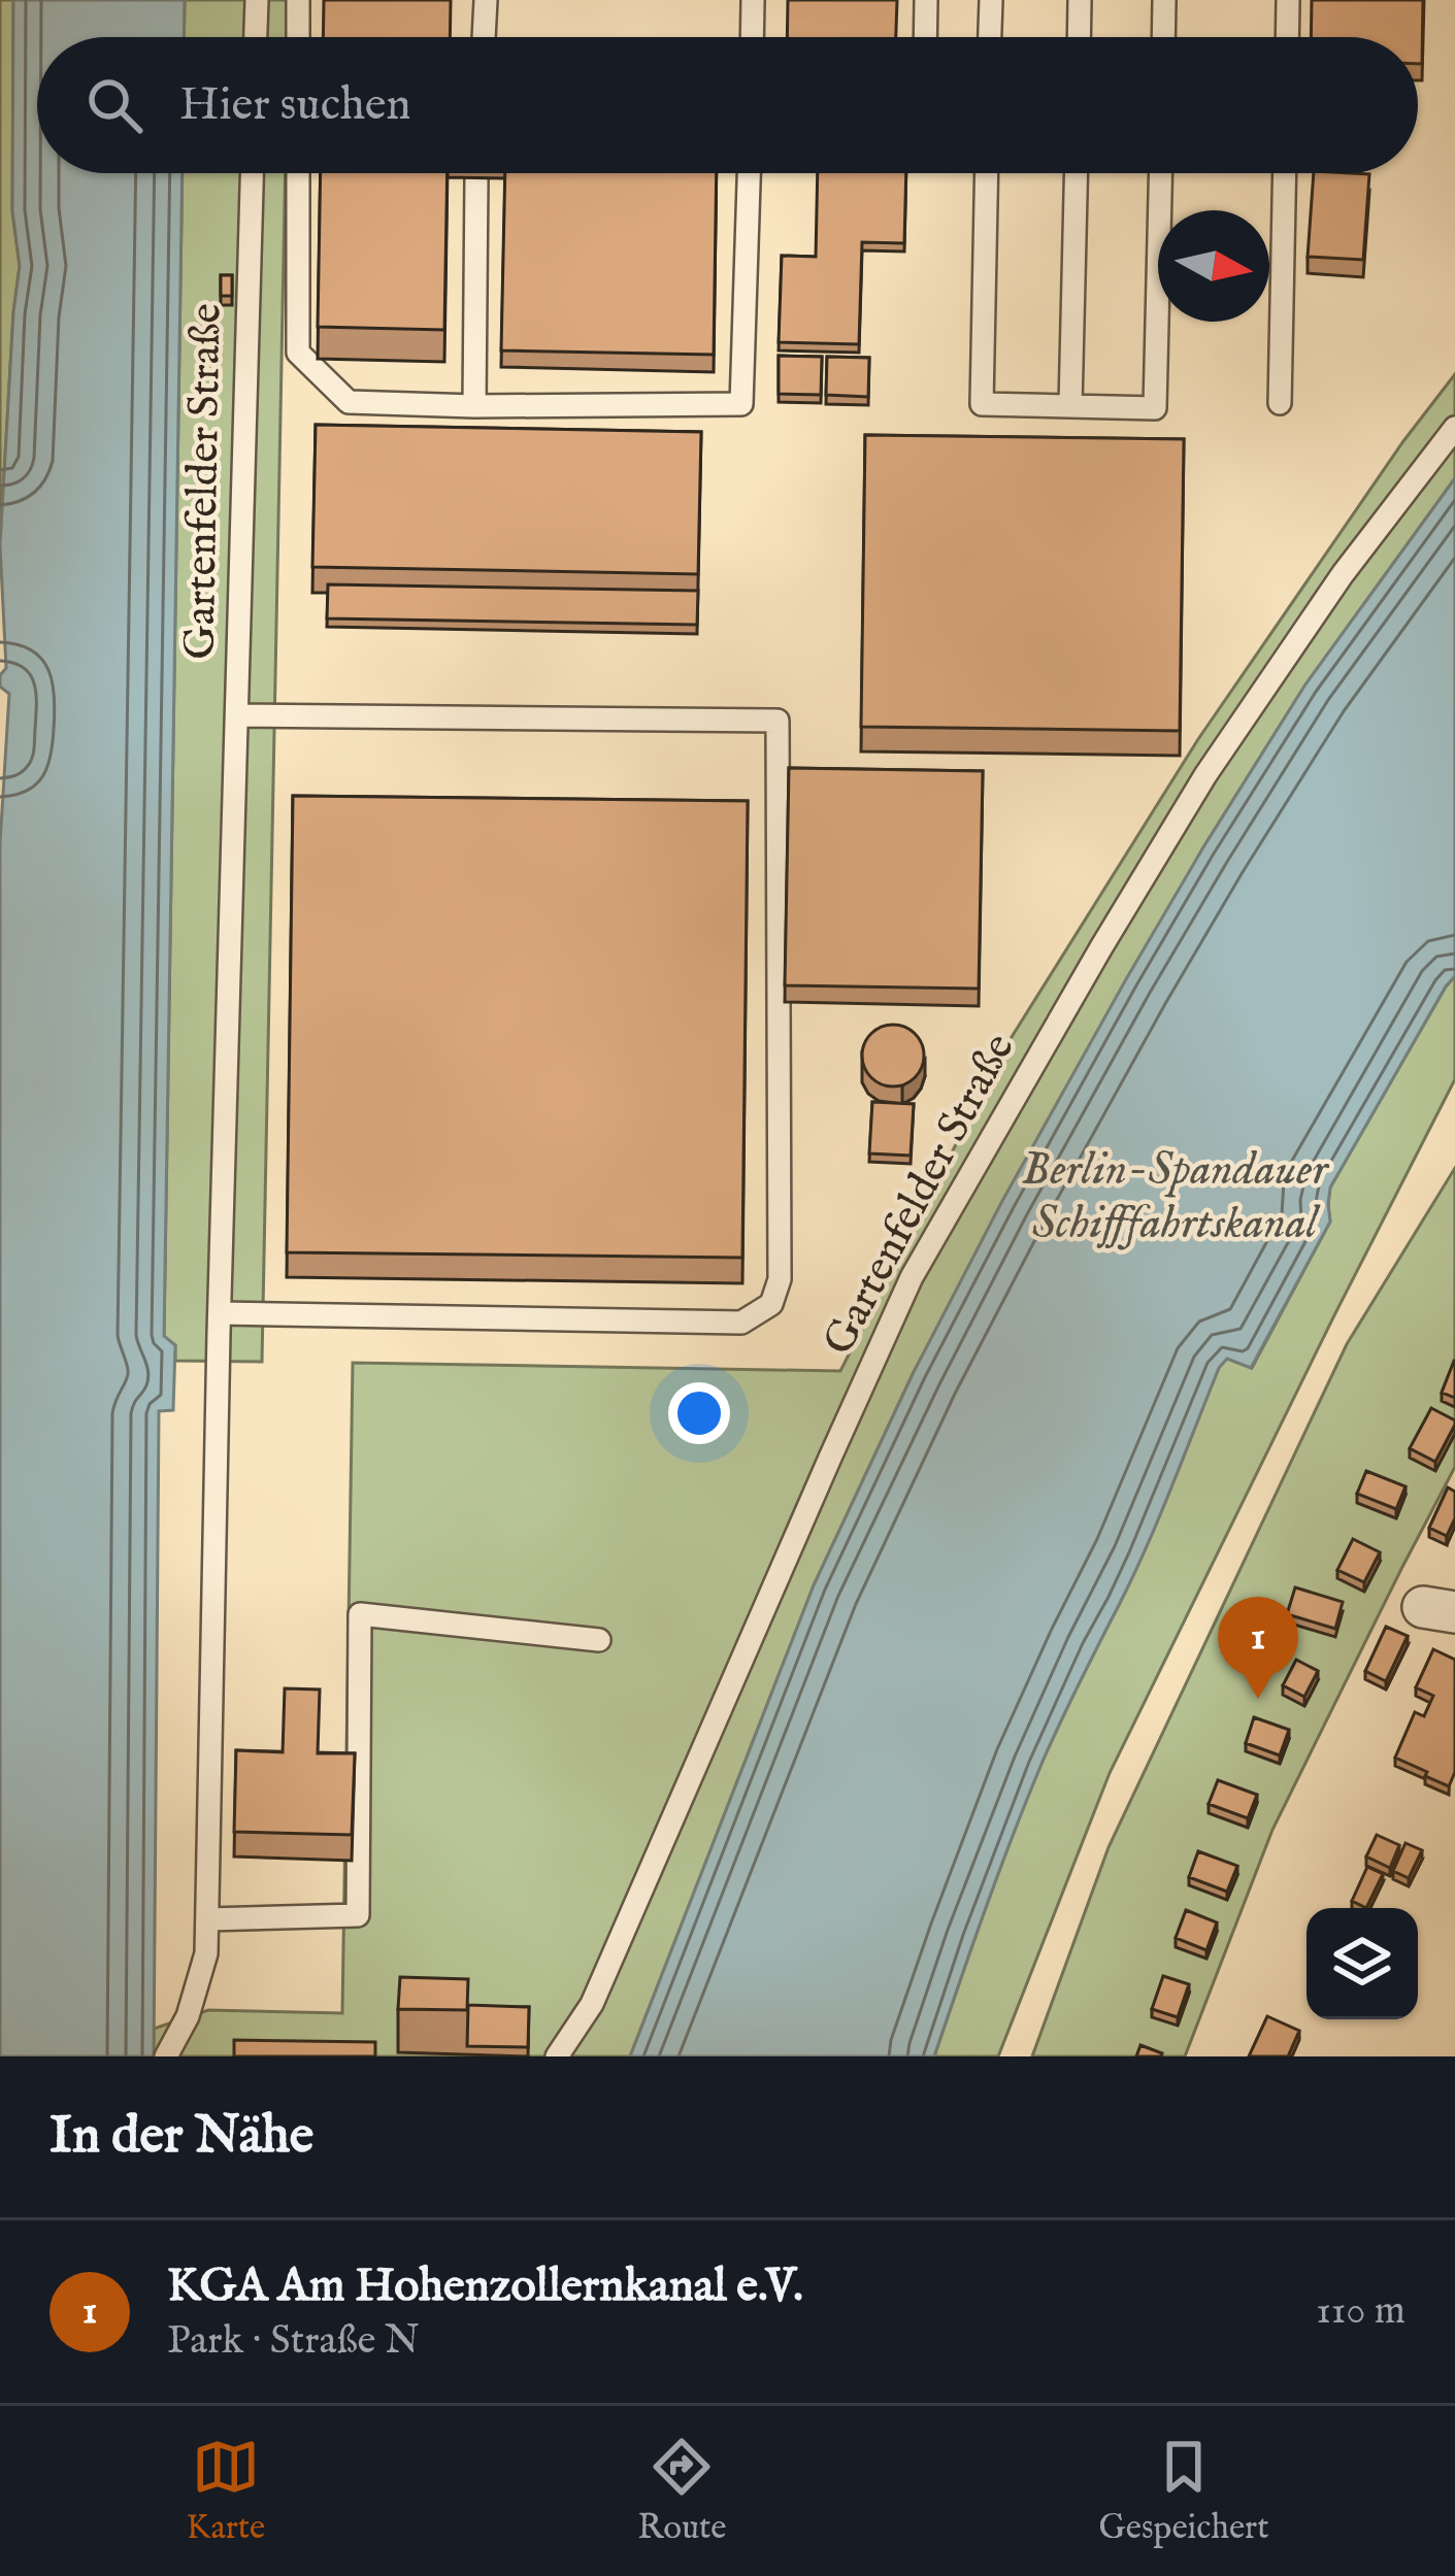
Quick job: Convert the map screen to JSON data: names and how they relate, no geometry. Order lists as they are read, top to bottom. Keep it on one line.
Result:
{"streets":{"lane":["Gartenfelder Straße"]},"water":["Berlin-Spandauer Schifffahrtskanal"],"north":"right","page":{"search":"Hier suchen","pins":"1","heading":"In der Nähe","list":[{"mark":"1","name":"KGA Am Hohenzollernkanal e.V.","note":"Park · Straße N","value":"110 m"}],"nav":["Karte","Route","Gespeichert"]}}
